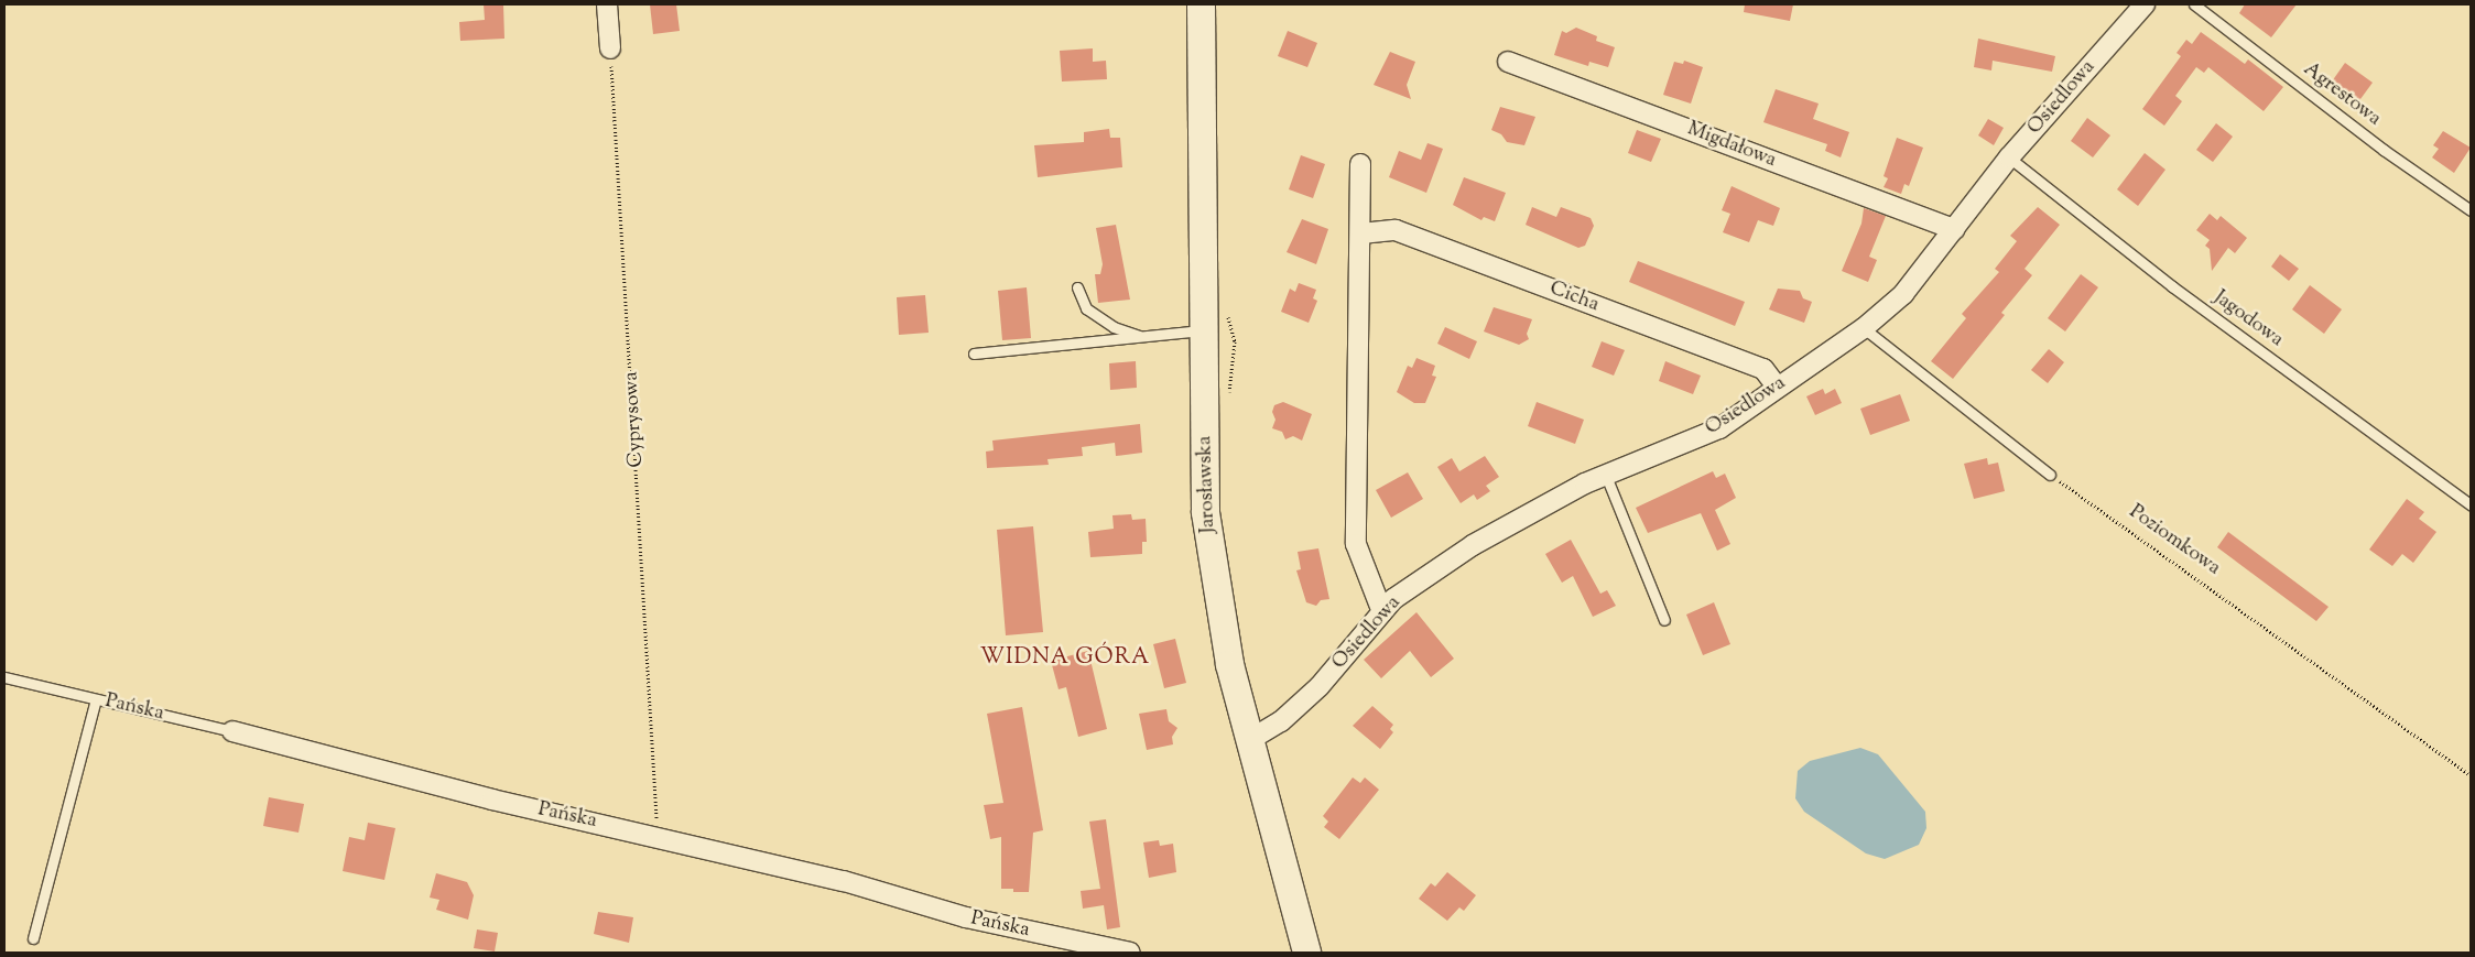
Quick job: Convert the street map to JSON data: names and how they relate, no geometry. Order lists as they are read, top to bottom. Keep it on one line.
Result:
{"streets":{"main road":["Jarosławska"],"street":["Osiedlowa","Migdałowa","Cicha","Pańska"],"lane":["Agrestowa","Jagodowa"],"path":["Cyprysowa","Poziomkowa"]},"crossings":[["Osiedlowa","Migdałowa"],["Osiedlowa","Cicha"],["Osiedlowa","Jagodowa"],["Osiedlowa","Jarosławska"],["Cyprysowa","Pańska"]],"districts":["WIDNA GÓRA"]}
